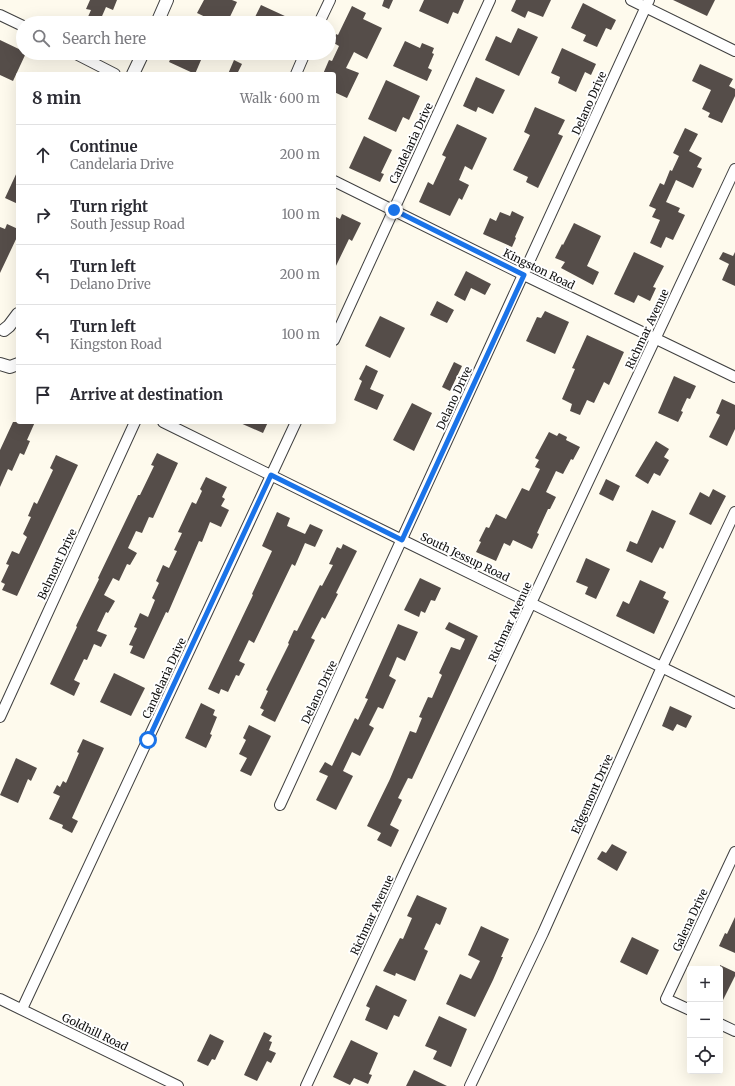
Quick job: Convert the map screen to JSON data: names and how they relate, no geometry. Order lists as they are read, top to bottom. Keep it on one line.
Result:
{"streets":{"street":["Delano Drive","Candelaria Drive","Kingston Road","Richmar Avenue","South Jessup Road","Belmont Drive","Edgemont Drive","Galena Drive","Goldhill Road"]},"crossings":[["Delano Drive","Kingston Road"],["Delano Drive","South Jessup Road"],["Candelaria Drive","Kingston Road"],["Candelaria Drive","South Jessup Road"],["Candelaria Drive","Goldhill Road"],["Kingston Road","Richmar Avenue"],["Richmar Avenue","South Jessup Road"],["South Jessup Road","Edgemont Drive"]],"page":{"search":"Search here","heading":["8 min","Walk · 600 m"],"list":[["Continue","Candelaria Drive","200 m"],["Turn right","South Jessup Road","100 m"],["Turn left","Delano Drive","200 m"],["Turn left","Kingston Road","100 m"],"Arrive at destination"],"map_buttons":["+","−"]}}
